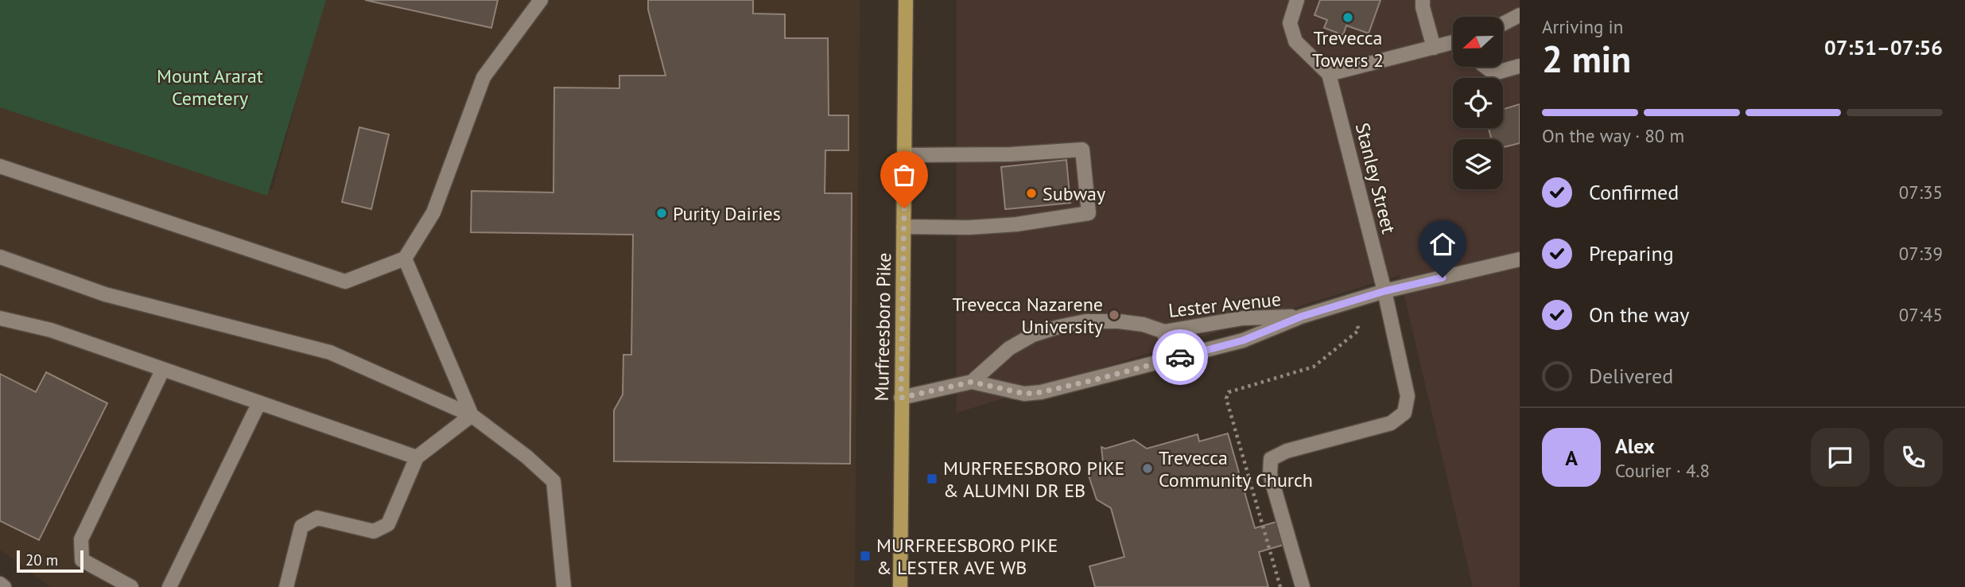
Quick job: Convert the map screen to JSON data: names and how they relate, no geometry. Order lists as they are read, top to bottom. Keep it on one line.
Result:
{"streets":{"main road":["Murfreesboro Pike"],"street":["Stanley Street","Lester Avenue"]},"crossings":[["Stanley Street","Lester Avenue"],["Lester Avenue","Murfreesboro Pike"]],"parks":["Mount Ararat Cemetery"],"places":{"other":["Trevecca Towers 2","Subway","Purity Dairies","Trevecca Nazarene University","Trevecca Community Church"],"transit":["MURFREESBORO PIKE & ALUMNI DR EB","MURFREESBORO PIKE & LESTER AVE WB"]},"scale_bar":"20 m","north":"left","page":{"heading":["2 min","Arriving in","07:51–07:56"],"panel":["Alex","Courier · 4.8"],"bar":"On the way · 80 m","list":[["Confirmed","07:35"],["Preparing","07:39"],["On the way","07:45"],"Delivered"],"round":"A","scale":"20 m"}}
